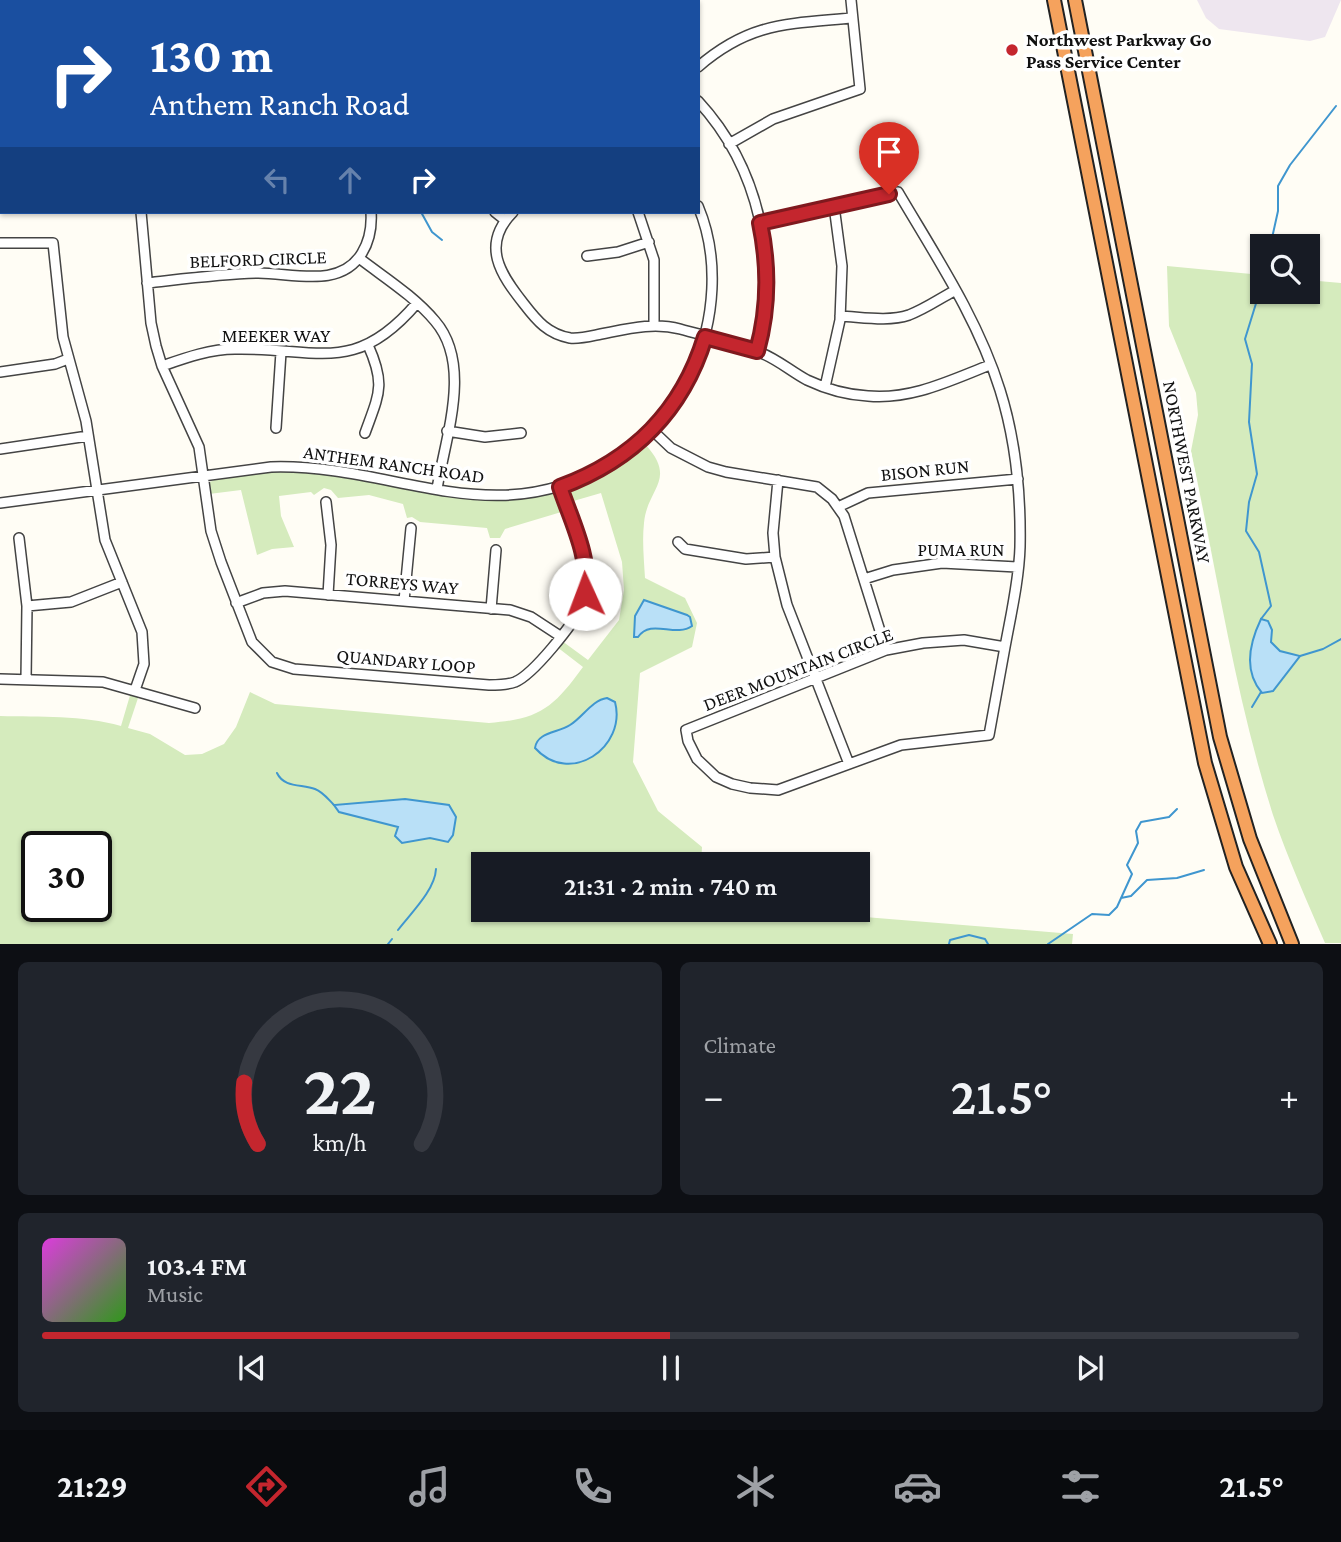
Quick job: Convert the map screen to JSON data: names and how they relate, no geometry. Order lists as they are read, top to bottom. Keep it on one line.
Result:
{"streets":{"highway":["NORTHWEST PARKWAY"],"street":["BELFORD CIRCLE","MEEKER WAY","ANTHEM RANCH ROAD","BISON RUN","PUMA RUN","TORREYS WAY","QUANDARY LOOP","DEER MOUNTAIN CIRCLE"]},"crossings":[["ANTHEM RANCH ROAD","QUANDARY LOOP"],["TORREYS WAY","QUANDARY LOOP"]],"places":["Northwest Parkway Go Pass Service Center"],"page":{"turn":["130 m","Anthem Ranch Road"],"limit":"30","trip":"21:31 · 2 min · 740 m","tile":"Climate","heat":["−","21.5°","+"],"song":["103.4 FM","Music"],"tabs":["21:29","21.5°"],"gauge":["22","km/h"]}}
